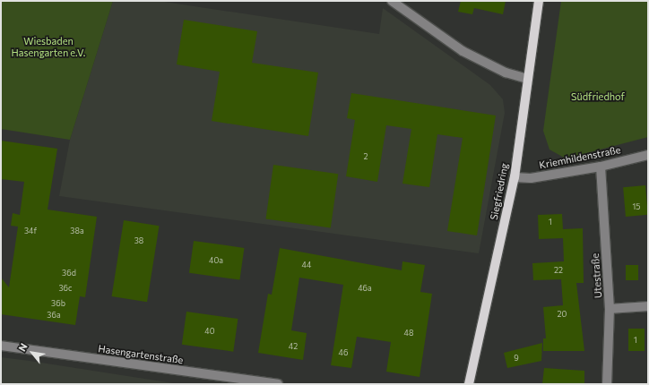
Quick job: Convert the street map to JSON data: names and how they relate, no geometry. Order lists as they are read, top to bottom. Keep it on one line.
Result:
{"streets":{"main road":["Siegfriedring"],"street":["Kriemhildenstraße","Utestraße","Hasengartenstraße"]},"crossings":[["Kriemhildenstraße","Siegfriedring"],["Kriemhildenstraße","Utestraße"]],"parks":["Wiesbaden Hasengarten e.V.","Südfriedhof"],"house_numbers":["2","15","1","34f","38a","38","40a","44","22","36d","36c","46a","36b","20","36a","40","48","1","42","46","9"],"north":"top left"}
